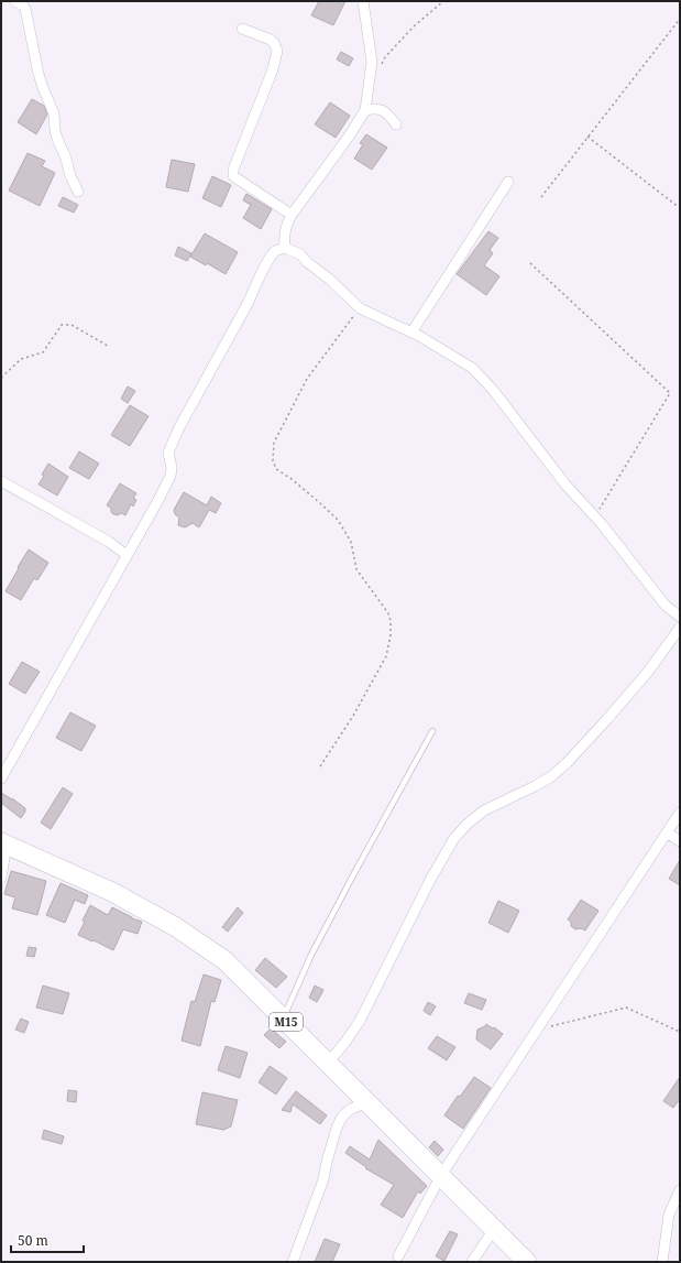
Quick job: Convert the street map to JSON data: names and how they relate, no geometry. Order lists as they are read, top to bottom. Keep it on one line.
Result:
{"streets":{"highway":["M15"]},"scale_bar":"50 m"}
